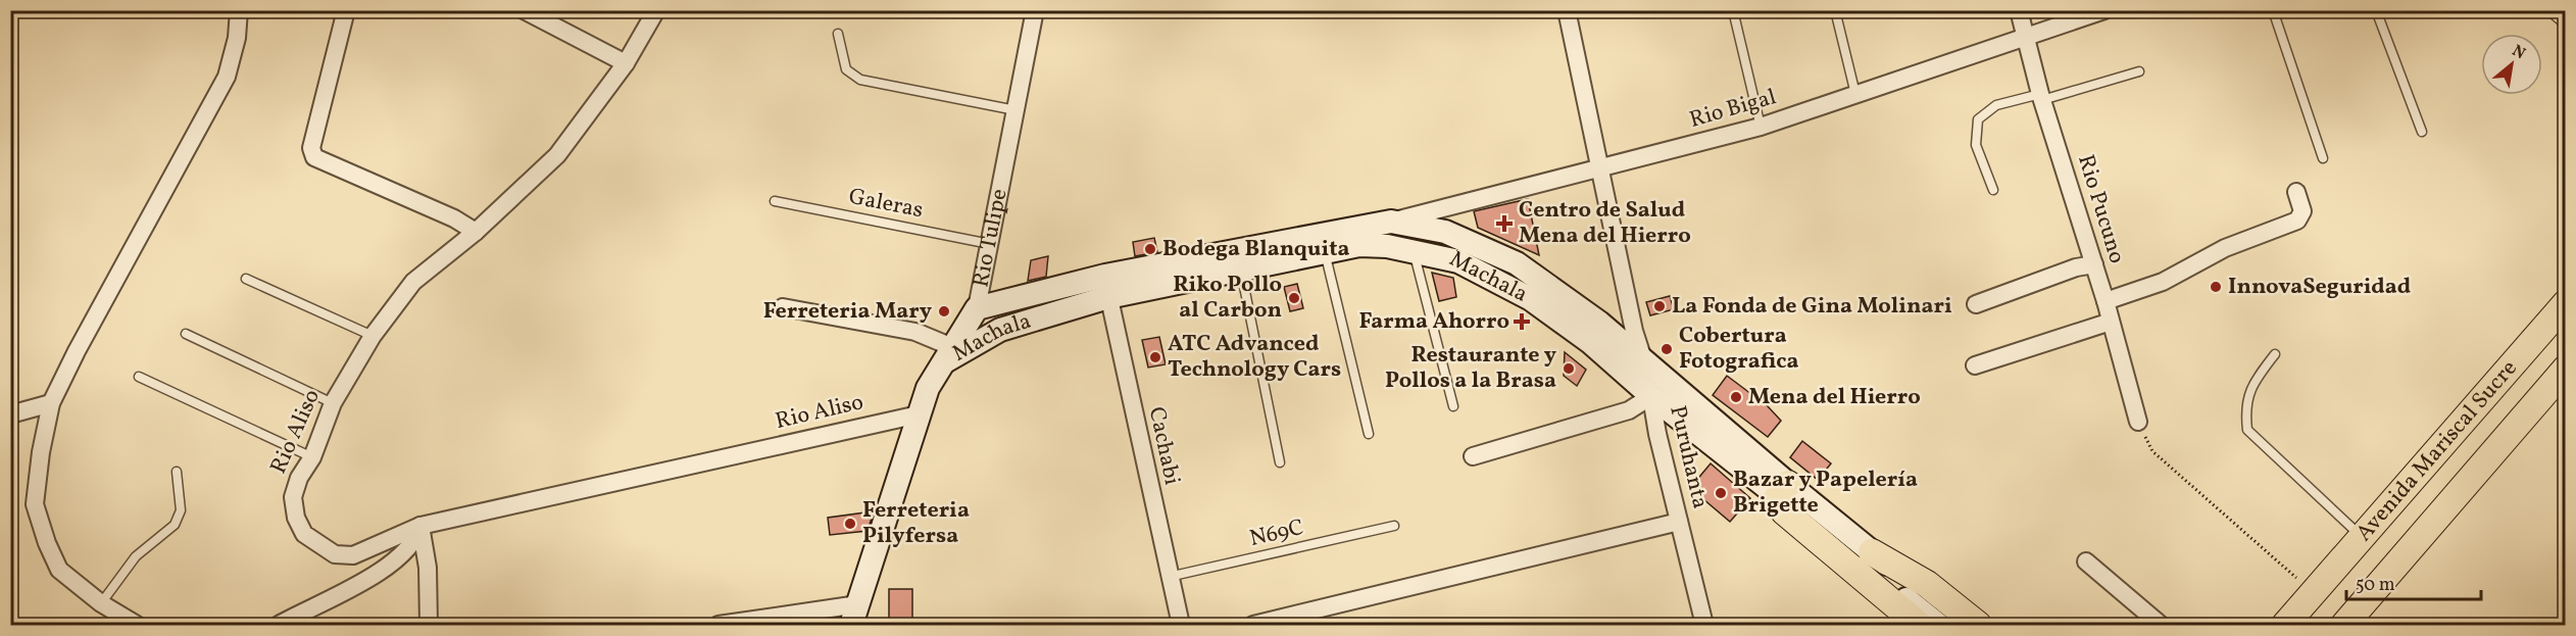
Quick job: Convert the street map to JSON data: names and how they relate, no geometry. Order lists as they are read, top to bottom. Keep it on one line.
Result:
{"streets":{"main road":["Rio Tulipe","Machala","Avenida Mariscal Sucre"],"street":["Rio Bigal","Rio Pucuno","Rio Aliso","Cachabi","Puruhanta"],"lane":["Galeras","N69C"]},"crossings":[["Rio Bigal","Rio Pucuno"],["Rio Bigal","Machala"],["Rio Bigal","Puruhanta"],["Galeras","Rio Tulipe"],["Rio Tulipe","Machala"],["Rio Tulipe","Rio Aliso"],["Machala","Cachabi"],["Machala","Puruhanta"],["Cachabi","N69C"]],"places":{"health":["Centro de Salud Mena del Hierro","Farma Ahorro"],"other":["Bodega Blanquita","InnovaSeguridad","Riko Pollo al Carbon","La Fonda de Gina Molinari","Ferreteria Mary","Cobertura Fotografica","ATC Advanced Technology Cars","Restaurante y Pollos a la Brasa","Mena del Hierro","Bazar y Papelería Brigette","Ferreteria Pilyfersa"]},"scale_bar":"50 m","north":"top right"}
